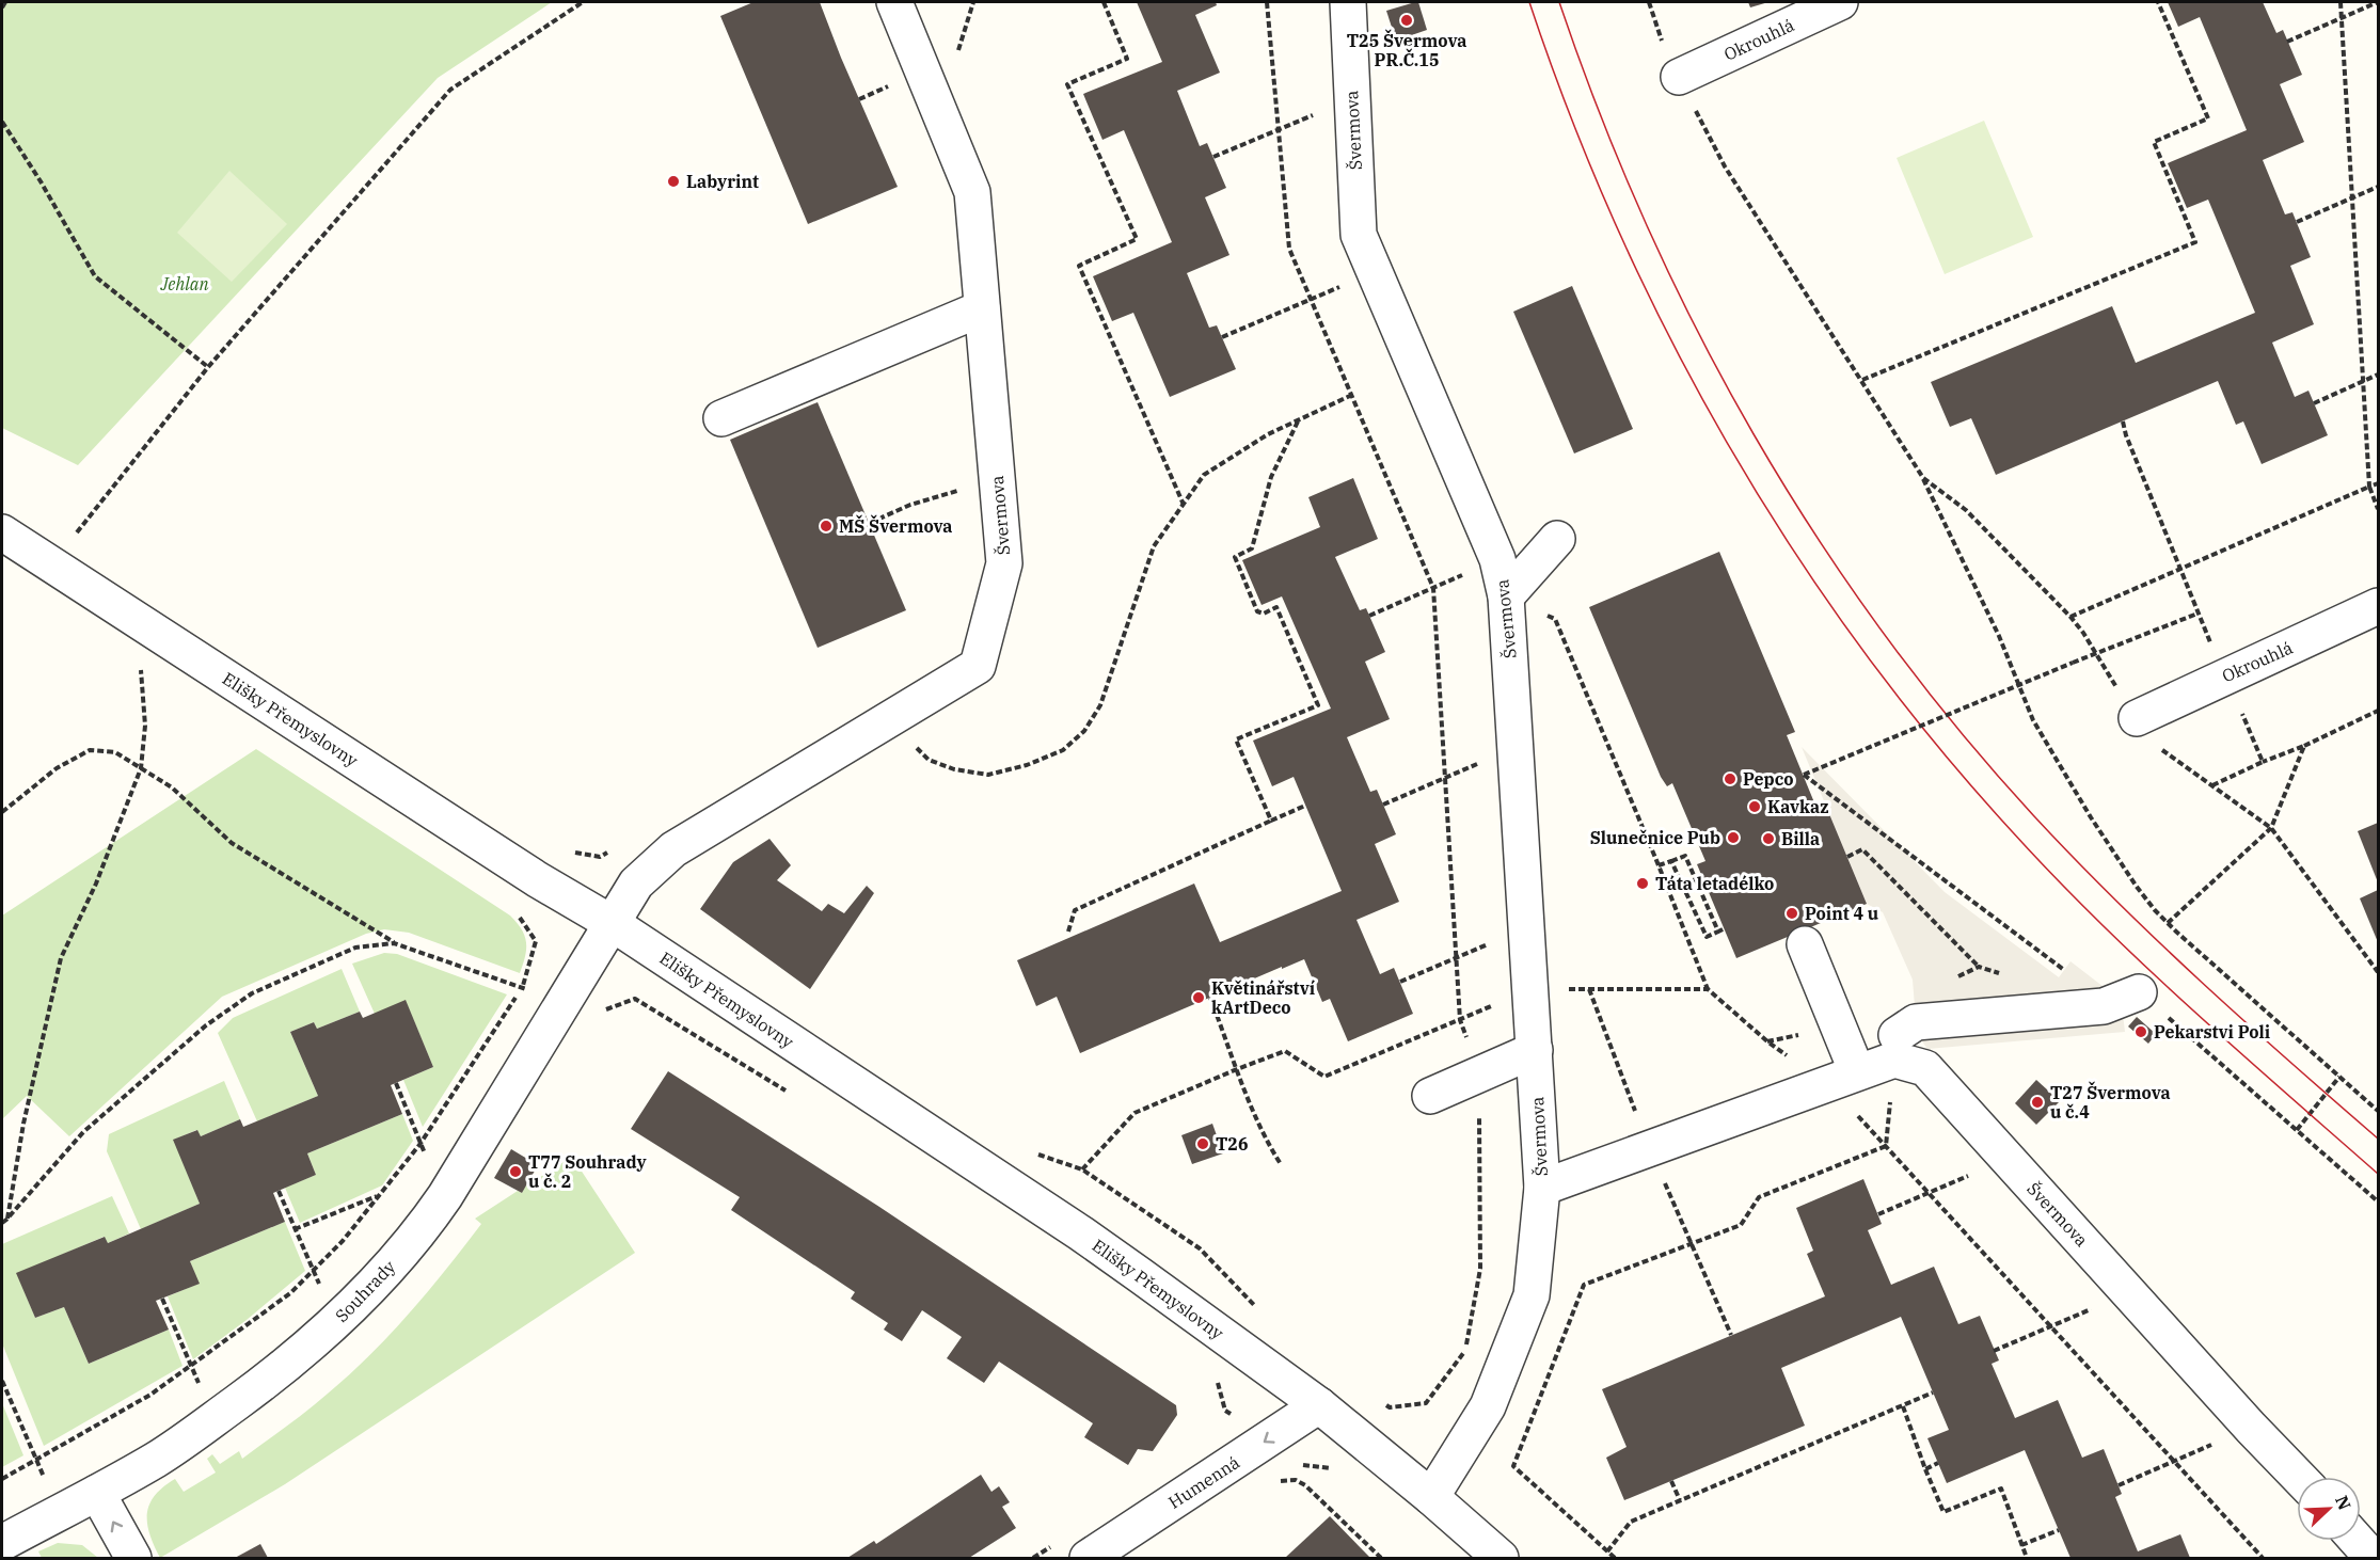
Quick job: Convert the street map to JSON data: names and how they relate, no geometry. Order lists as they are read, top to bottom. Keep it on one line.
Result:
{"streets":{"street":["Okrouhlá","Švermova","Elišky Přemyslovny","Souhrady","Humenná"]},"crossings":[["Švermova","Elišky Přemyslovny"],["Švermova","Souhrady"],["Elišky Přemyslovny","Souhrady"],["Elišky Přemyslovny","Humenná"]],"one_way":["Humenná"],"parks":["Jehlan"],"places":["T25 Švermova PR.Č.15","Labyrint","MŠ Švermova","Pepco","Kavkaz","Slunečnice Pub","Billa","Táta letadélko","Point 4 u","Květinářství kArtDeco","Pekarstvi Poli","T27 Švermova u č.4","T26","T77 Souhrady u č. 2"],"north":"top right"}
